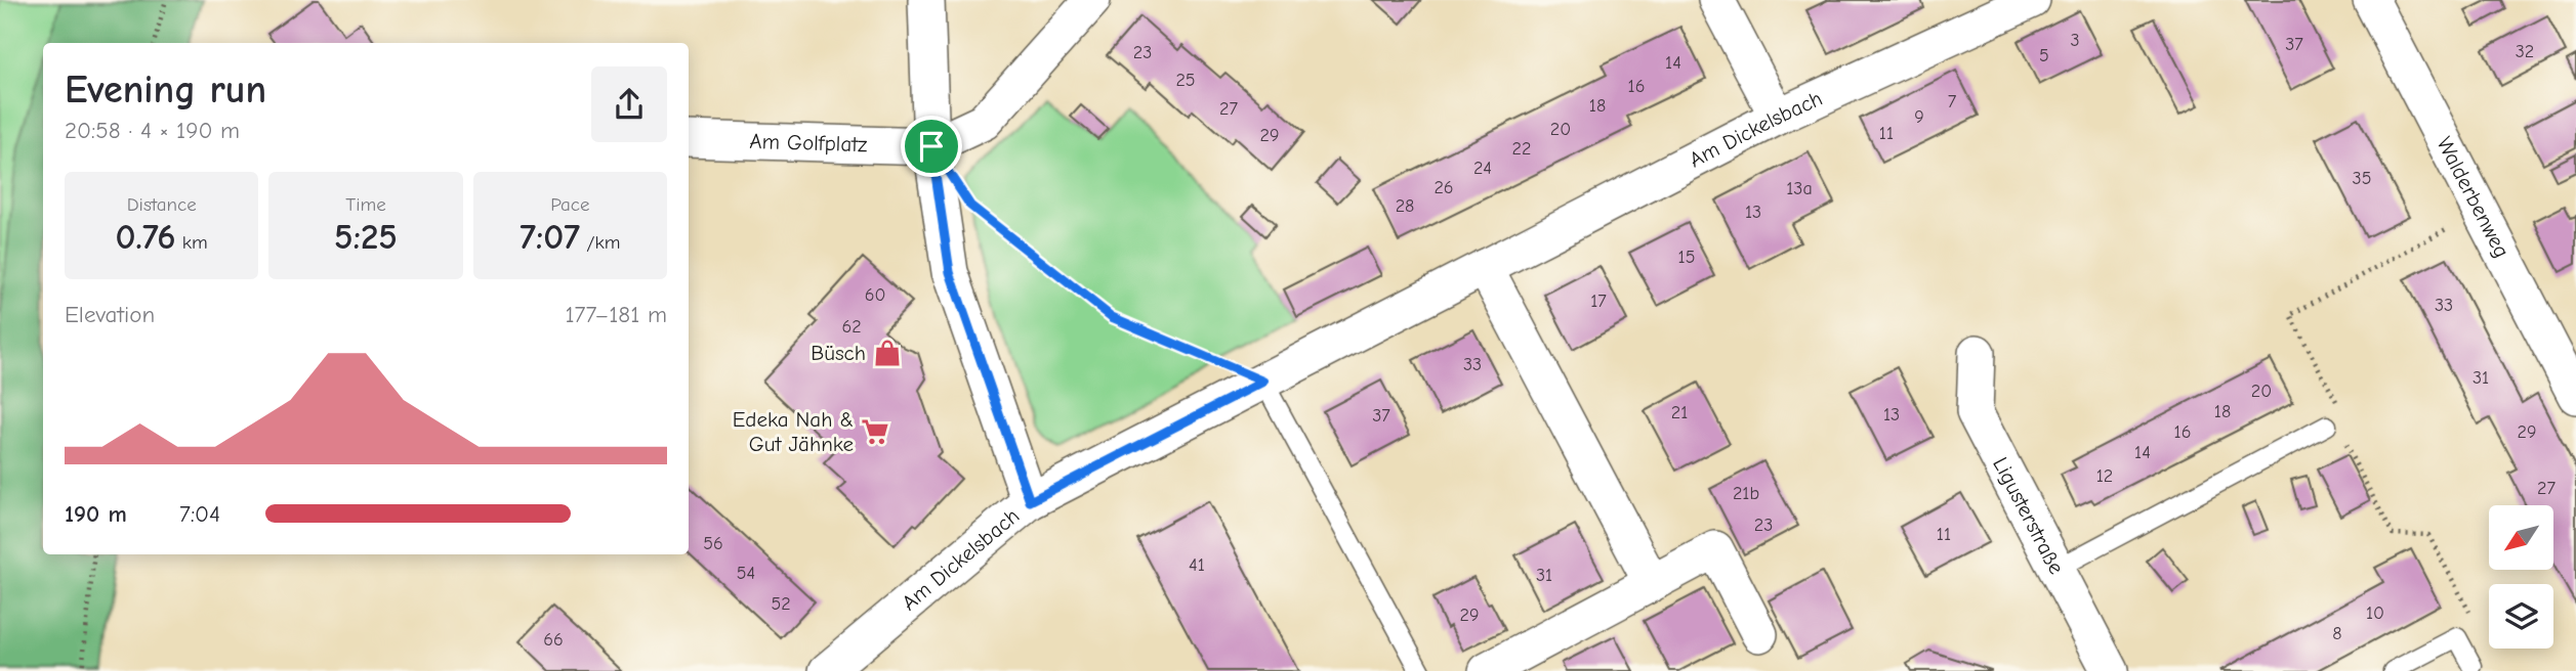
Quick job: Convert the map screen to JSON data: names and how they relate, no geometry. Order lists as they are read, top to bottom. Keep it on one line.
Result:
{"streets":{"street":["Am Dickelsbach","Am Golfplatz","Walderbenweg","Ligusterstraße"]},"places":{"shop":["Büsch"],"supermarket":["Edeka Nah & Gut Jähnke"]},"house_numbers":["3","37","32","23","5","14","25","16","7","18","27","9","20","11","29","22","24","35","26","13a","28","13","15","60","17","33","62","33","31","20","18","21","13","37","16","29","14","12","27","21b","23","11","56","41","54","31","52","10","29","8","66"],"north":"bottom left","page":{"heading":["Evening run","20:58 · 4 × 190 m"],"stats":[["Distance","0.76 km"],["Time","5:25"],["Pace","7:07 /km"]],"chart":["Elevation","177–181 m"],"list":[{"name":"190 m","note":"7:04"}]}}
